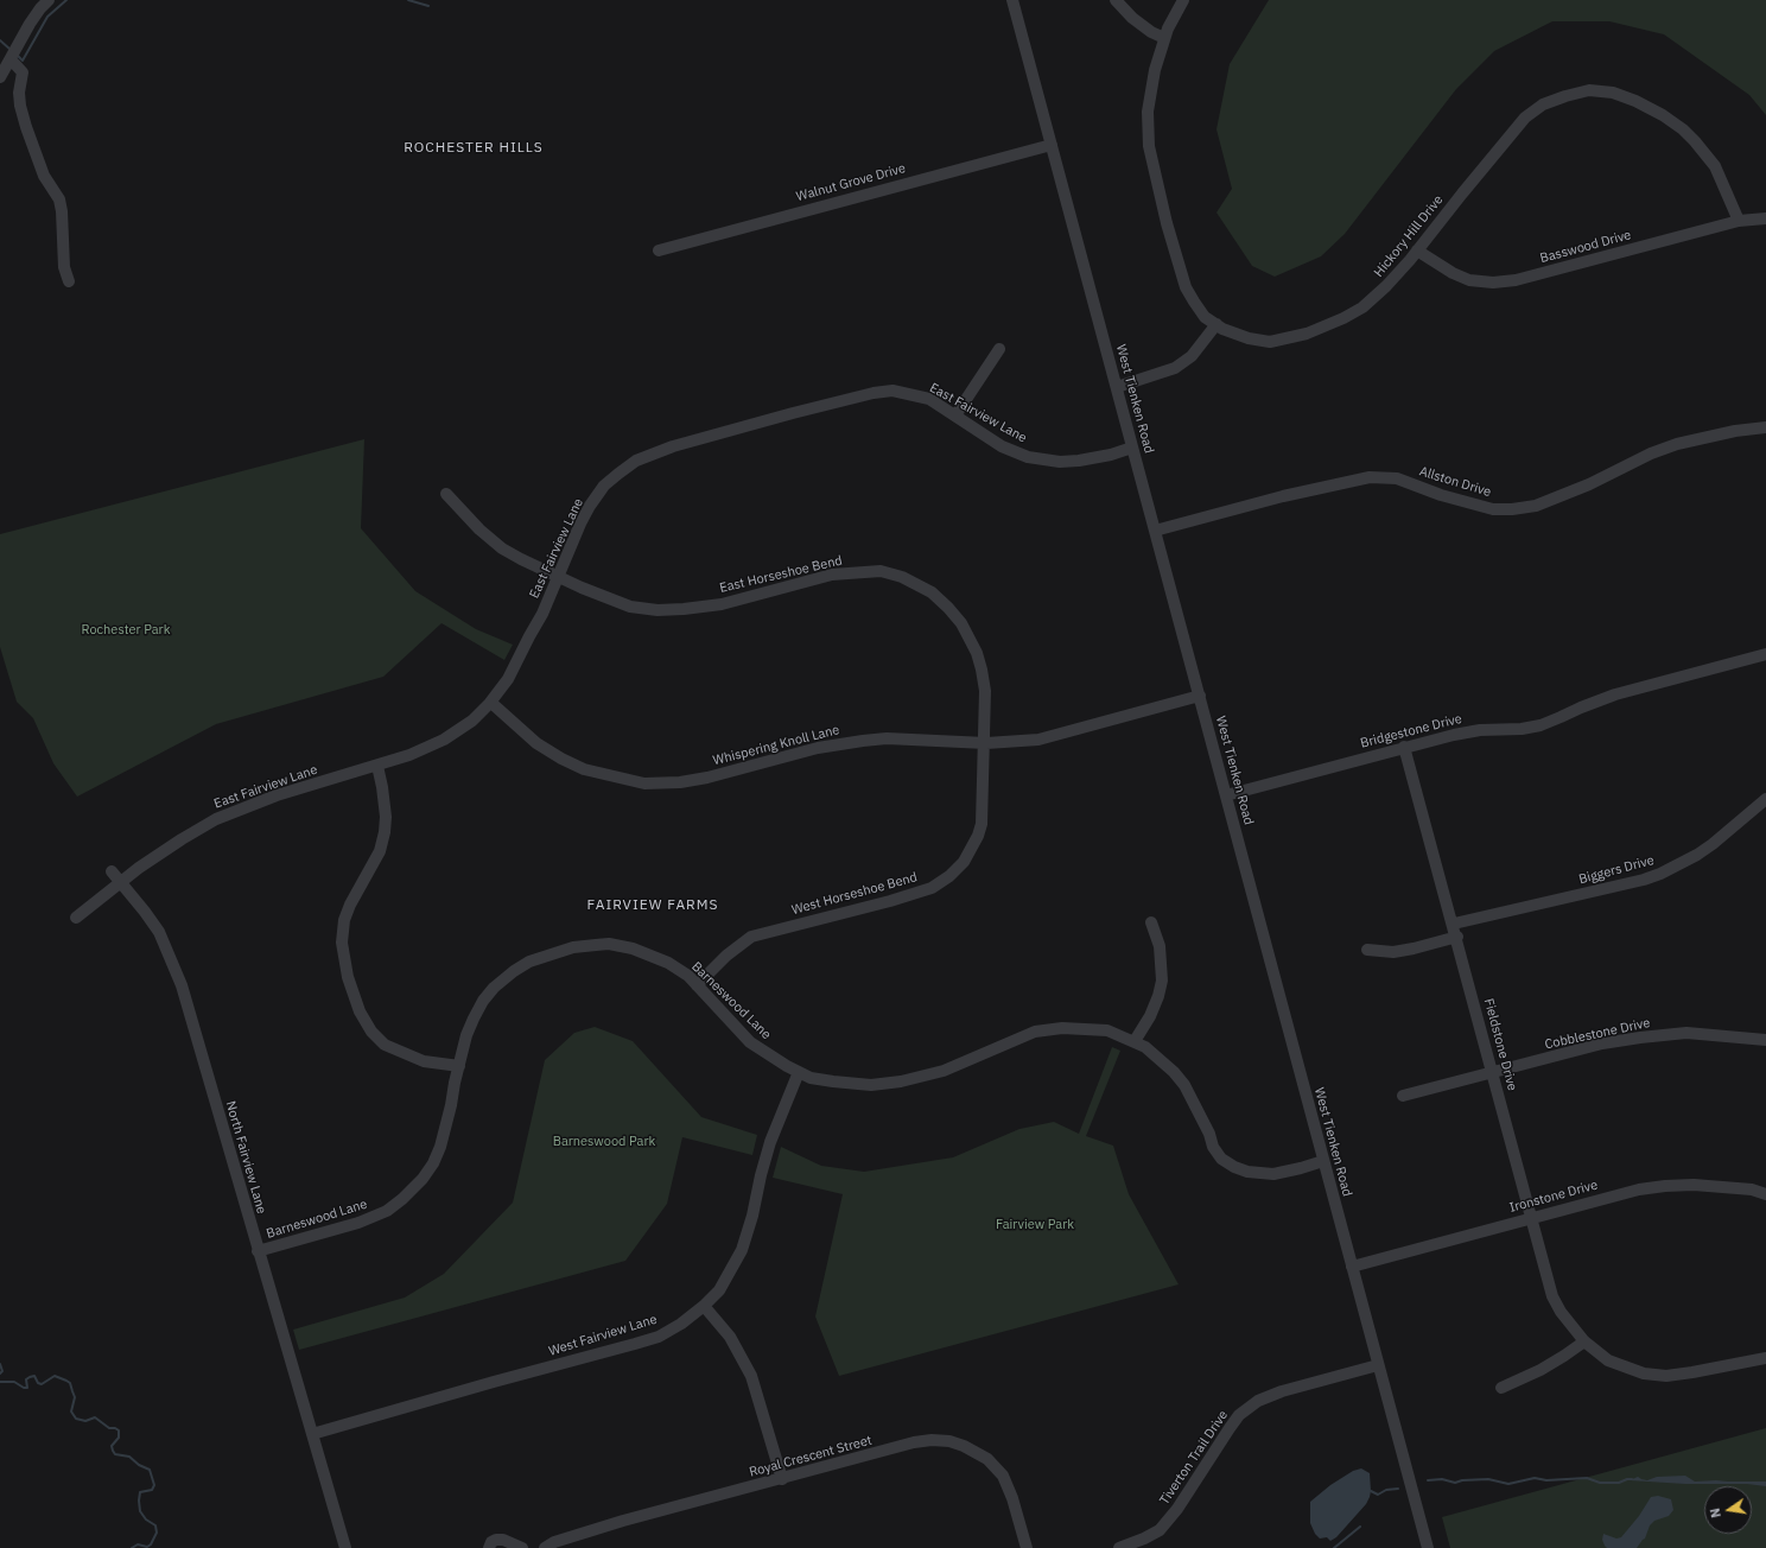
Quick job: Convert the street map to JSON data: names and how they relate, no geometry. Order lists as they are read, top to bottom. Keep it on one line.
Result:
{"streets":{"street":["Walnut Grove Drive","Hickory Hill Drive","Basswood Drive","West Tienken Road","East Fairview Lane","Allston Drive","East Horseshoe Bend","Bridgestone Drive","Whispering Knoll Lane","Biggers Drive","West Horseshoe Bend","Barneswood Lane","Cobblestone Drive","Fieldstone Drive","North Fairview Lane","Ironstone Drive","West Fairview Lane","Royal Crescent Street","Tiverton Trail Drive"]},"crossings":[["Walnut Grove Drive","West Tienken Road"],["Hickory Hill Drive","Basswood Drive"],["West Tienken Road","East Fairview Lane"],["West Tienken Road","Allston Drive"],["West Tienken Road","Bridgestone Drive"],["West Tienken Road","Whispering Knoll Lane"],["West Tienken Road","Barneswood Lane"],["West Tienken Road","Ironstone Drive"],["West Tienken Road","Tiverton Trail Drive"],["East Fairview Lane","East Horseshoe Bend"],["East Fairview Lane","Whispering Knoll Lane"],["East Fairview Lane","North Fairview Lane"],["East Horseshoe Bend","Whispering Knoll Lane"],["East Horseshoe Bend","West Horseshoe Bend"],["Bridgestone Drive","Fieldstone Drive"],["Whispering Knoll Lane","West Horseshoe Bend"],["Biggers Drive","Fieldstone Drive"],["West Horseshoe Bend","Barneswood Lane"],["Barneswood Lane","North Fairview Lane"],["Barneswood Lane","West Fairview Lane"],["Cobblestone Drive","Fieldstone Drive"],["Fieldstone Drive","Ironstone Drive"],["North Fairview Lane","West Fairview Lane"]],"districts":["ROCHESTER HILLS","FAIRVIEW FARMS"],"parks":["Rochester Park","Barneswood Park","Fairview Park"],"north":"left"}
